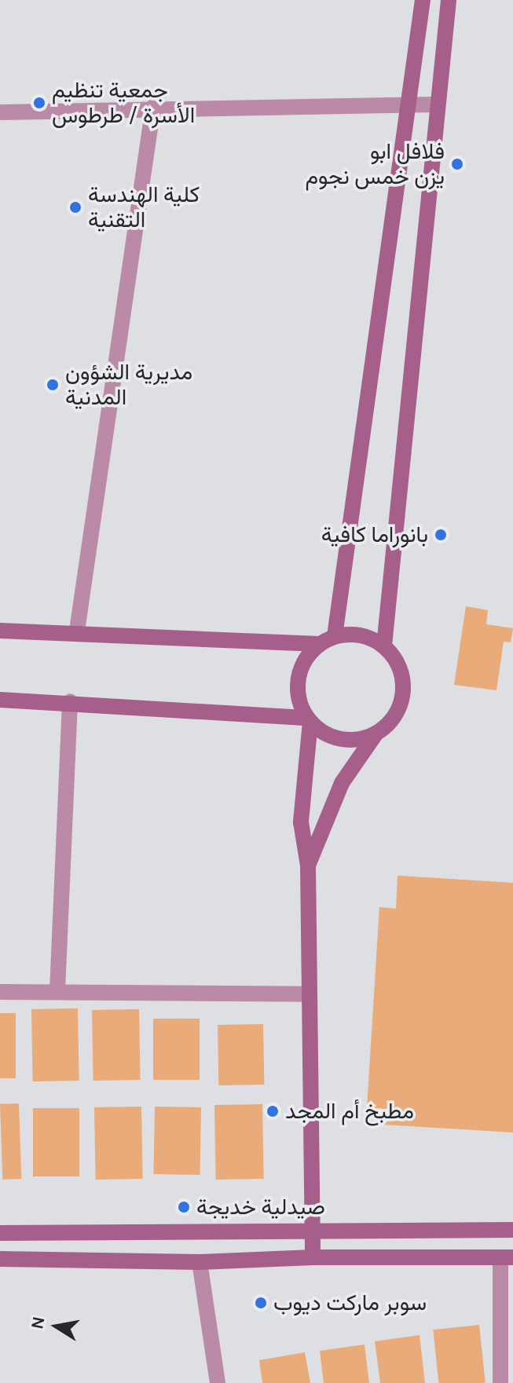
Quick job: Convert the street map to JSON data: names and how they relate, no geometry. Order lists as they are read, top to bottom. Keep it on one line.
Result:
{"places":["جمعية تنظيم الأسرة / طرطوس","فلافل ابو يزن خمس نجوم","كلية الهندسة التقنية","مديرية الشؤون المدنية","بانوراما كافية","مطبخ أم المجد","صيدلية خديجة","سوبر ماركت ديوب"],"north":"left"}
